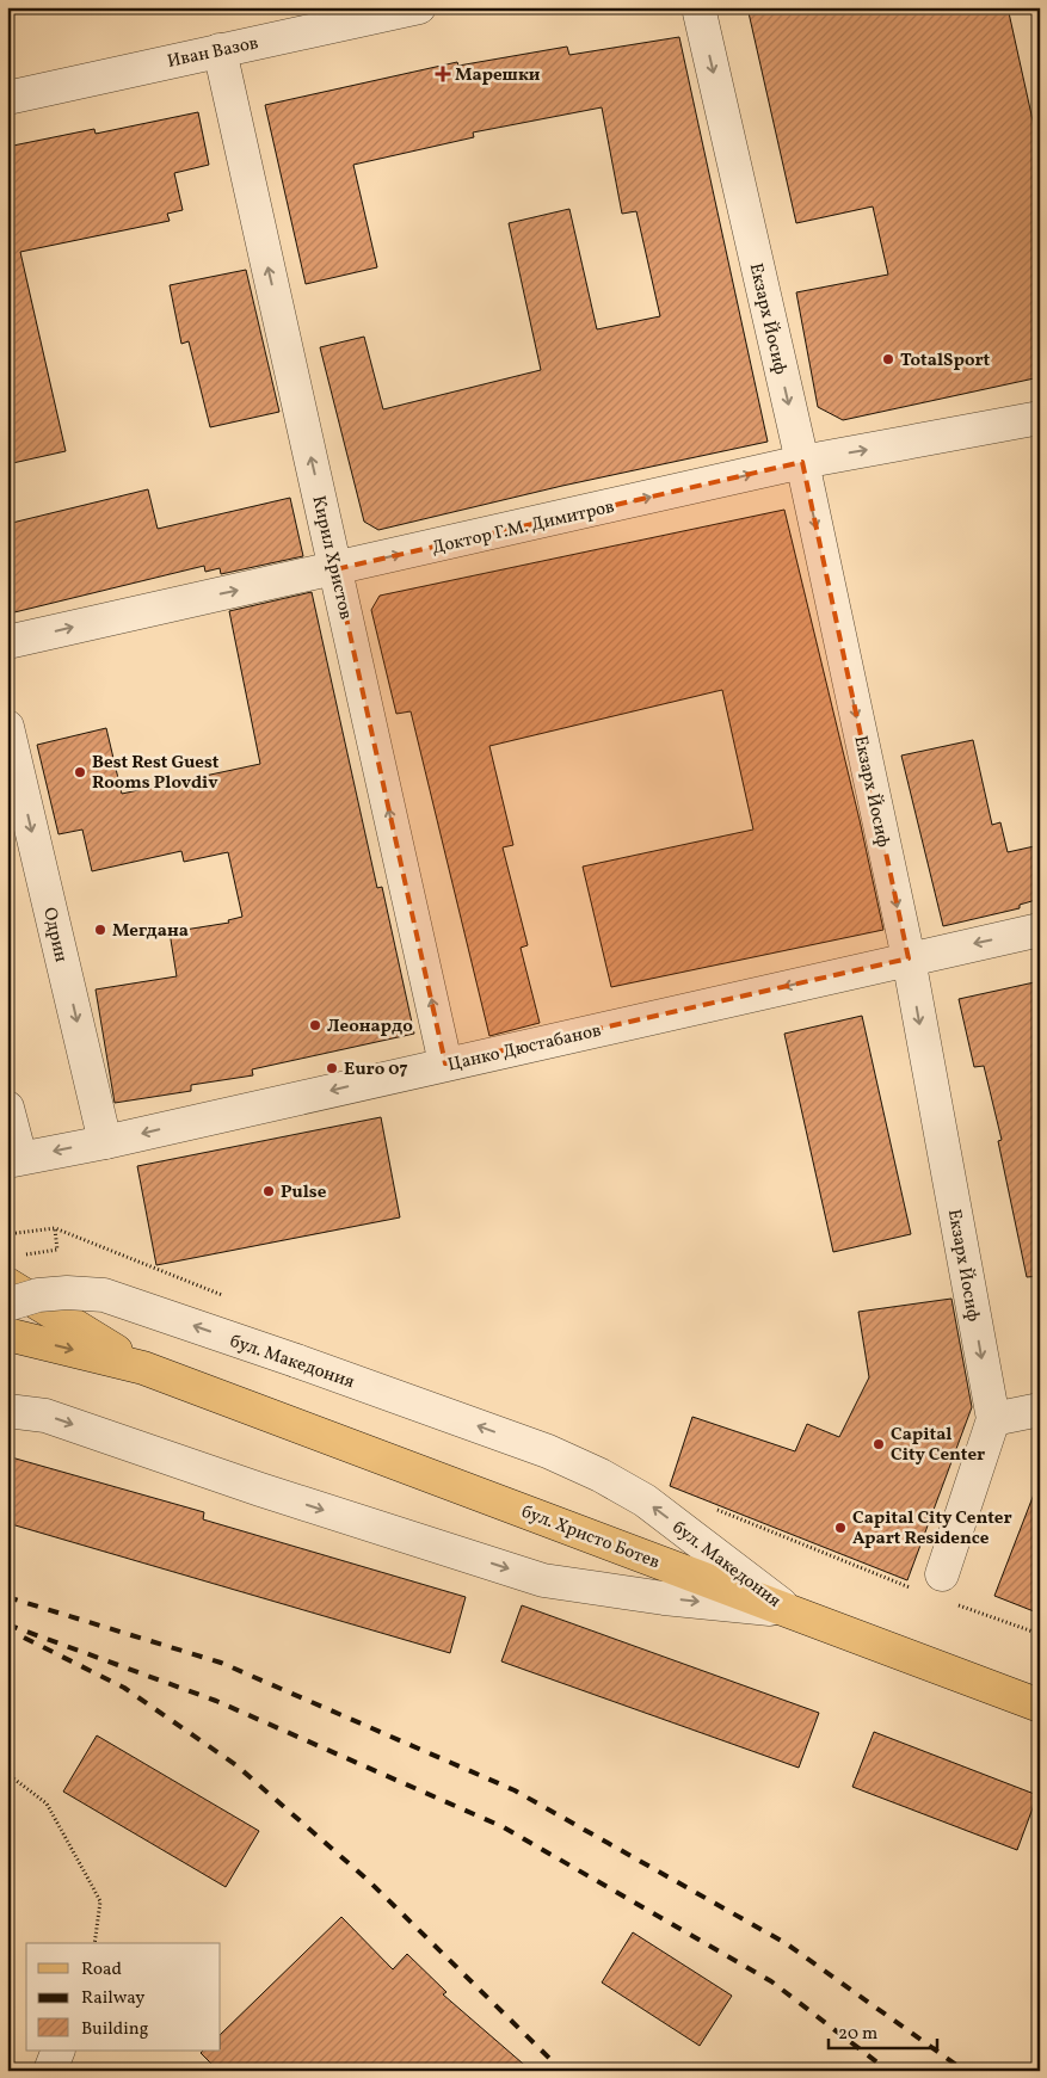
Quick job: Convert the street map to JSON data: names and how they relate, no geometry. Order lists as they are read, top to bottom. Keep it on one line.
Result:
{"streets":{"main road":["бул. Христо Ботев"],"street":["Иван Вазов","Екзарх Йосиф","Доктор Г.М. Димитров","Кирил Христов","Одрин","Цанко Дюстабанов","бул. Македония"]},"crossings":[["Иван Вазов","Кирил Христов"],["Екзарх Йосиф","Доктор Г.М. Димитров"],["Екзарх Йосиф","Цанко Дюстабанов"],["Доктор Г.М. Димитров","Кирил Христов"],["Кирил Христов","Цанко Дюстабанов"],["Одрин","Цанко Дюстабанов"],["бул. Македония","бул. Христо Ботев"]],"one_way":["Екзарх Йосиф","Доктор Г.М. Димитров","Кирил Христов","Одрин","Цанко Дюстабанов"],"places":{"health":["Марешки"],"other":["TotalSport","Best Rest Guest Rooms Plovdiv","Мегдана","Леонардо","Euro 07","Pulse","Capital City Center","Capital City Center Apart Residence"]},"legend":["Road","Railway","Building"],"scale_bar":"20 m"}
